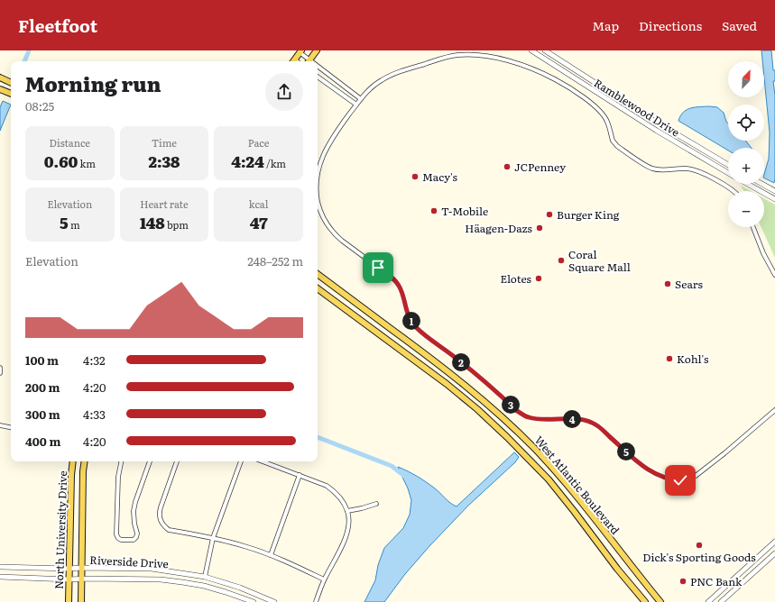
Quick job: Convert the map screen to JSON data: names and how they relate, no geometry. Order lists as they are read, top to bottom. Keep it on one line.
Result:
{"streets":{"main road":["West Atlantic Boulevard","North University Drive"],"street":["Ramblewood Drive","Riverside Drive"]},"crossings":[["North University Drive","Riverside Drive"]],"places":["JCPenney","Macy's","T-Mobile","Burger King","Häagen-Dazs","Coral Square Mall","Elotes","Sears","Kohl's","Dick's Sporting Goods","PNC Bank"],"north":"top right","page":{"header":"Fleetfoot","nav":["Map","Directions","Saved"],"map_buttons":["+","−"],"heading":["Morning run","08:25"],"stats":[["Distance","0.60 km"],["Time","2:38"],["Pace","4:24 /km"],["Elevation","5 m"],["Heart rate","148 bpm"],["kcal","47"]],"chart":["Elevation","248–252 m"],"pins":["1","2","3","4","5"],"list":[{"name":"100 m","note":"4:32"},{"name":"200 m","note":"4:20"},{"name":"300 m","note":"4:33"},{"name":"400 m","note":"4:20"}]}}
